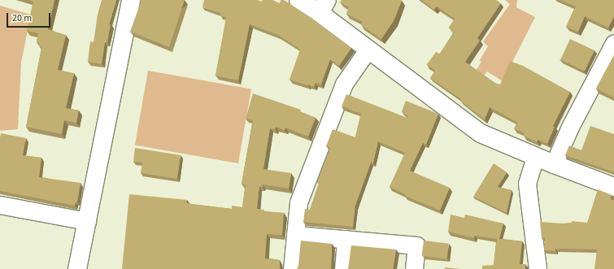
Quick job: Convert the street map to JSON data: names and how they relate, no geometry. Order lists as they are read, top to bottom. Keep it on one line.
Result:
{"scale_bar":"20 m"}
